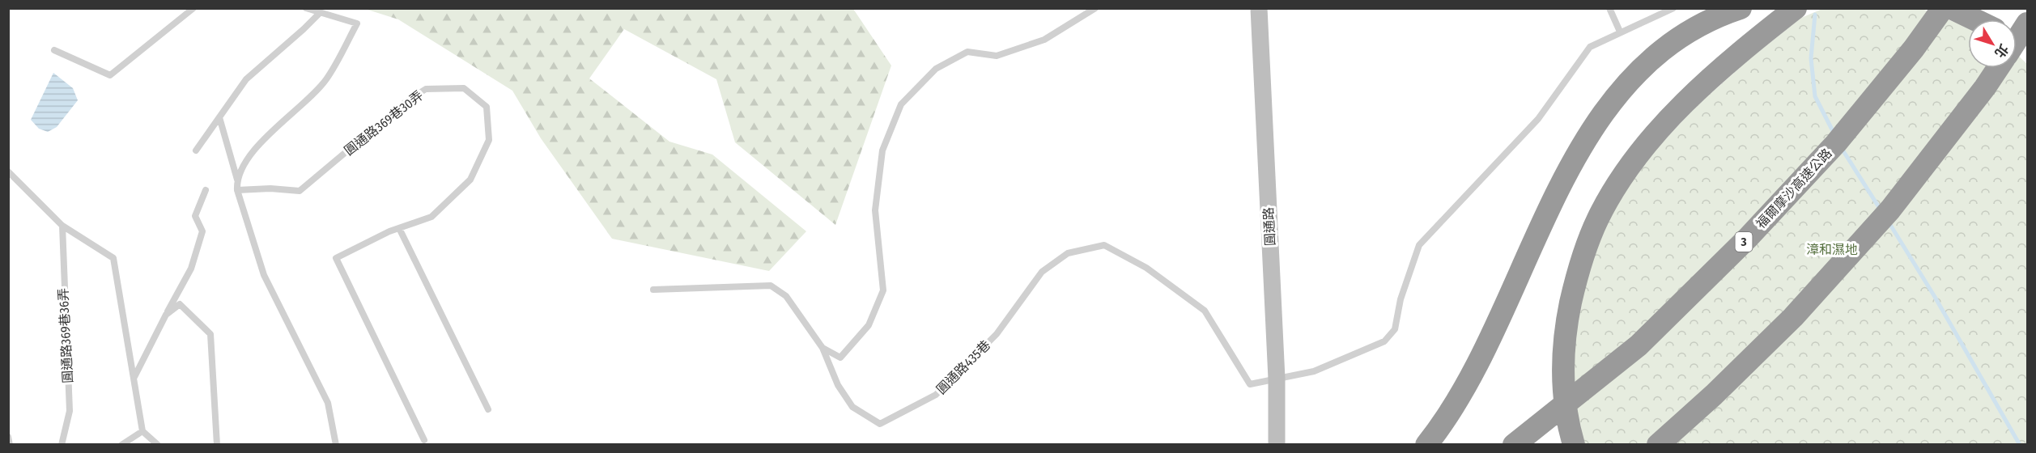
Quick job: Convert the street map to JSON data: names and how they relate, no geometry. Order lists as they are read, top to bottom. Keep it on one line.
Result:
{"streets":{"highway":["福爾摩沙高速公路","3"],"street":["圓通路"],"lane":["圓通路369巷30弄","圓通路369巷36弄","圓通路435巷"]},"crossings":[["圓通路","圓通路435巷"]],"parks":["漳和濕地"],"north":"bottom right"}
